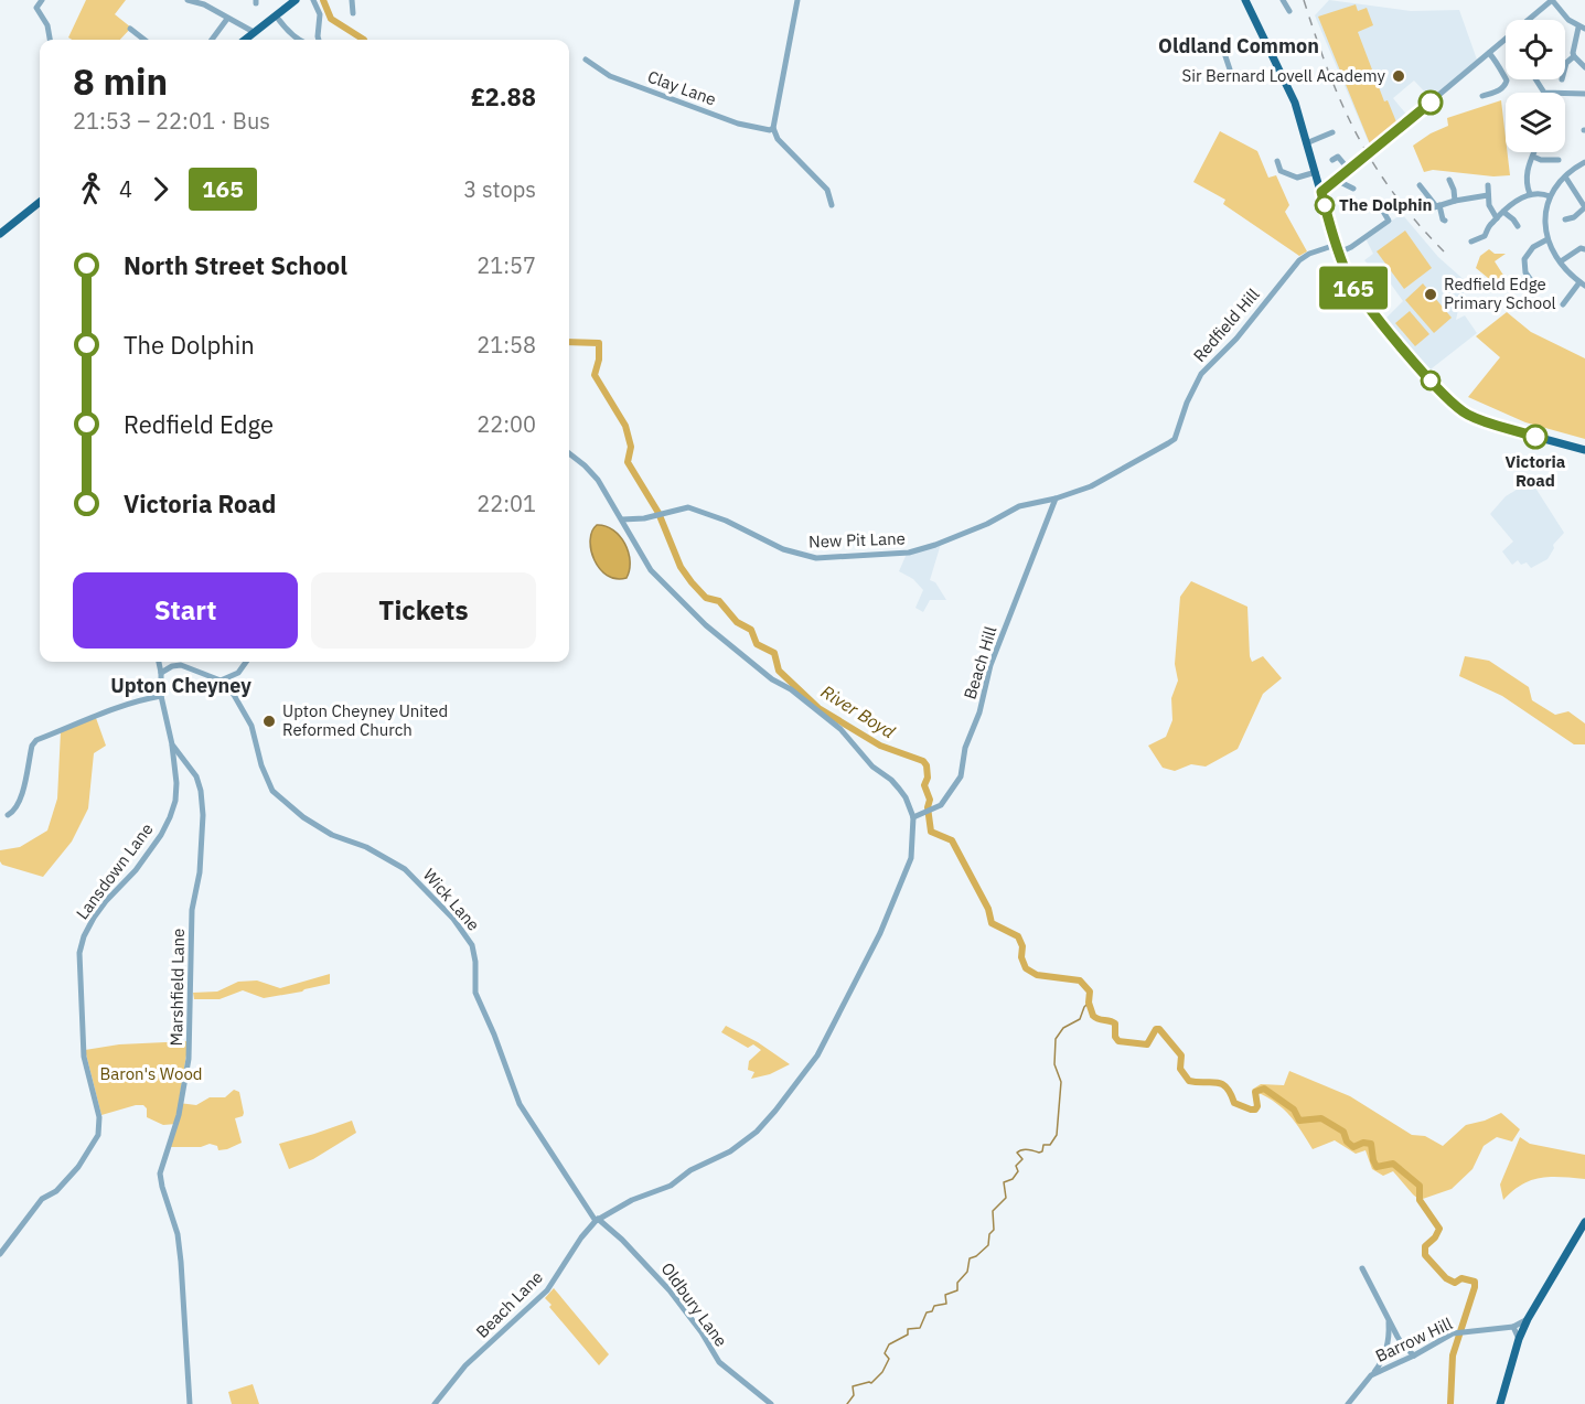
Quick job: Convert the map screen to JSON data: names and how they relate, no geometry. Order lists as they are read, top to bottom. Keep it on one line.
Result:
{"streets":{"street":["Clay Lane","Redfield Hill","New Pit Lane","Beach Hill","Lansdown Lane","Wick Lane","Marshfield Lane","Beach Lane","Oldbury Lane","Barrow Hill"]},"crossings":[["Redfield Hill","New Pit Lane"],["Redfield Hill","Beach Hill"],["New Pit Lane","Beach Hill"],["Lansdown Lane","Marshfield Lane"],["Wick Lane","Beach Lane"],["Wick Lane","Oldbury Lane"],["Beach Lane","Oldbury Lane"]],"districts":["Oldland Common","Upton Cheyney"],"water":["River Boyd"],"parks":["Baron's Wood"],"places":["Sir Bernard Lovell Academy","The Dolphin","Redfield Edge Primary School","Victoria Road","Upton Cheyney United Reformed Church"],"lines":["bus line 165"],"page":{"on_map":"165","heading":["8 min","21:53 – 22:01 · Bus","£2.88"],"legs":["4","165","3 stops"],"list":[{"name":"North Street School","value":"21:57"},{"name":"The Dolphin","value":"21:58"},{"name":"Redfield Edge","value":"22:00"},{"name":"Victoria Road","value":"22:01"}],"buttons":["Start","Tickets"]}}
